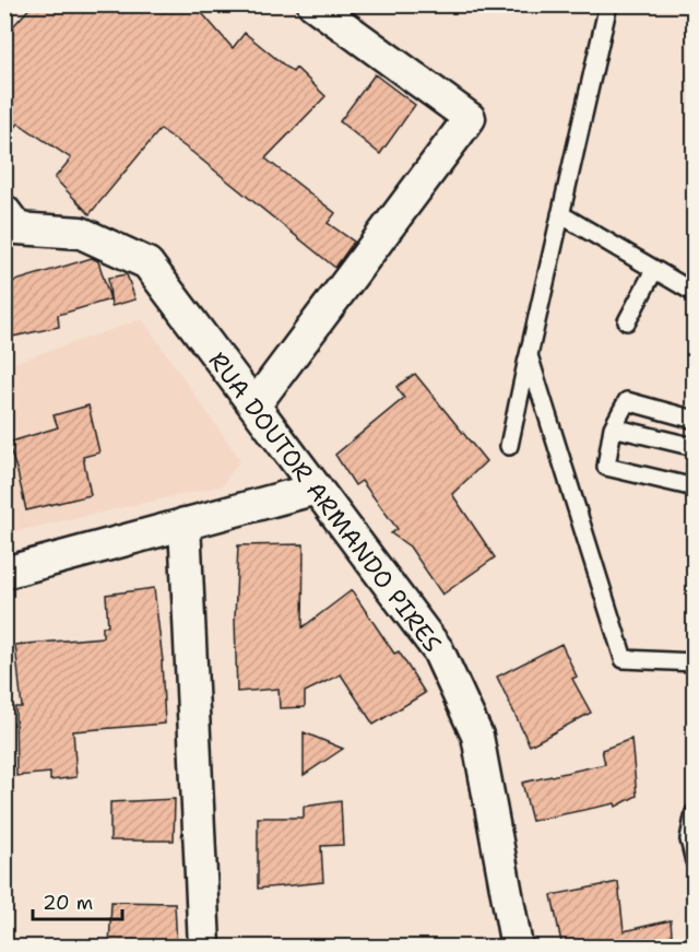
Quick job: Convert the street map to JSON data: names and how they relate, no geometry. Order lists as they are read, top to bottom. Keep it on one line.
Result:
{"streets":{"street":["RUA DOUTOR ARMANDO PIRES"]},"scale_bar":"20 m"}
